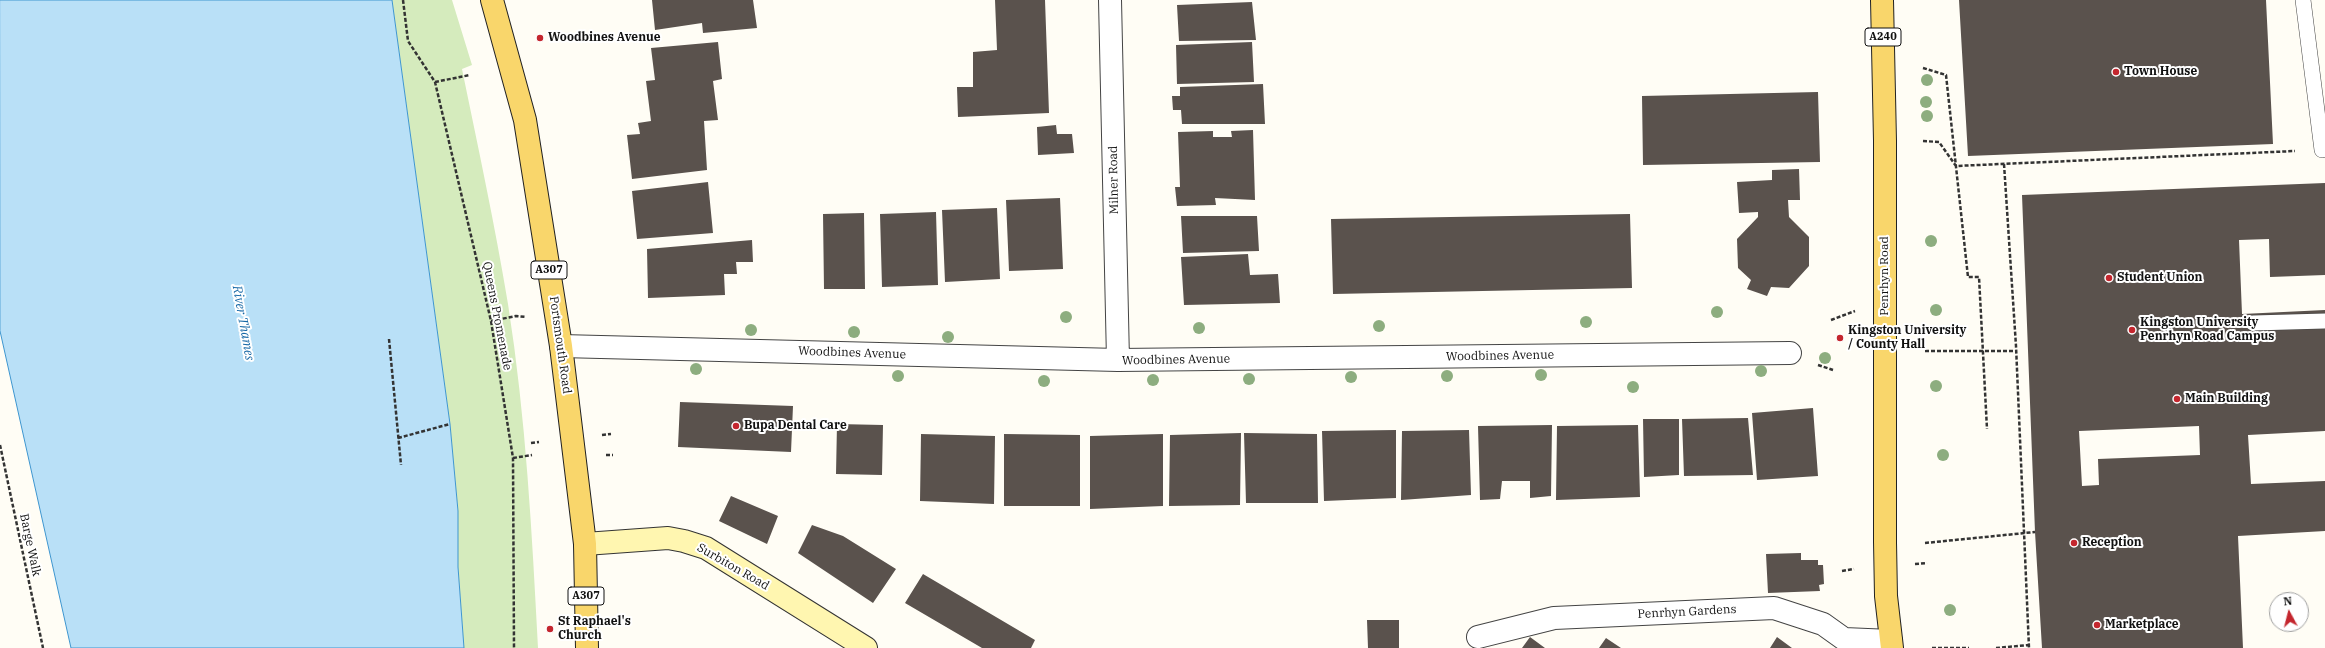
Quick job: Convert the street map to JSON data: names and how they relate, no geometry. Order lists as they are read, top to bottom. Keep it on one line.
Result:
{"streets":{"main road":["A240","A307","Penrhyn Road","Portsmouth Road","Surbiton Road"],"street":["Milner Road","Woodbines Avenue","Penrhyn Gardens"],"path":["Queens Promenade","Barge Walk"]},"crossings":[["Milner Road","Woodbines Avenue"],["Penrhyn Road","Penrhyn Gardens"],["Portsmouth Road","Woodbines Avenue"],["Portsmouth Road","Surbiton Road"]],"water":["River Thames"],"places":["Woodbines Avenue","Town House","Student Union","Kingston University Penrhyn Road Campus","Kingston University / County Hall","Main Building","Bupa Dental Care","Reception","Marketplace","St Raphael's Church"],"north":"top"}
